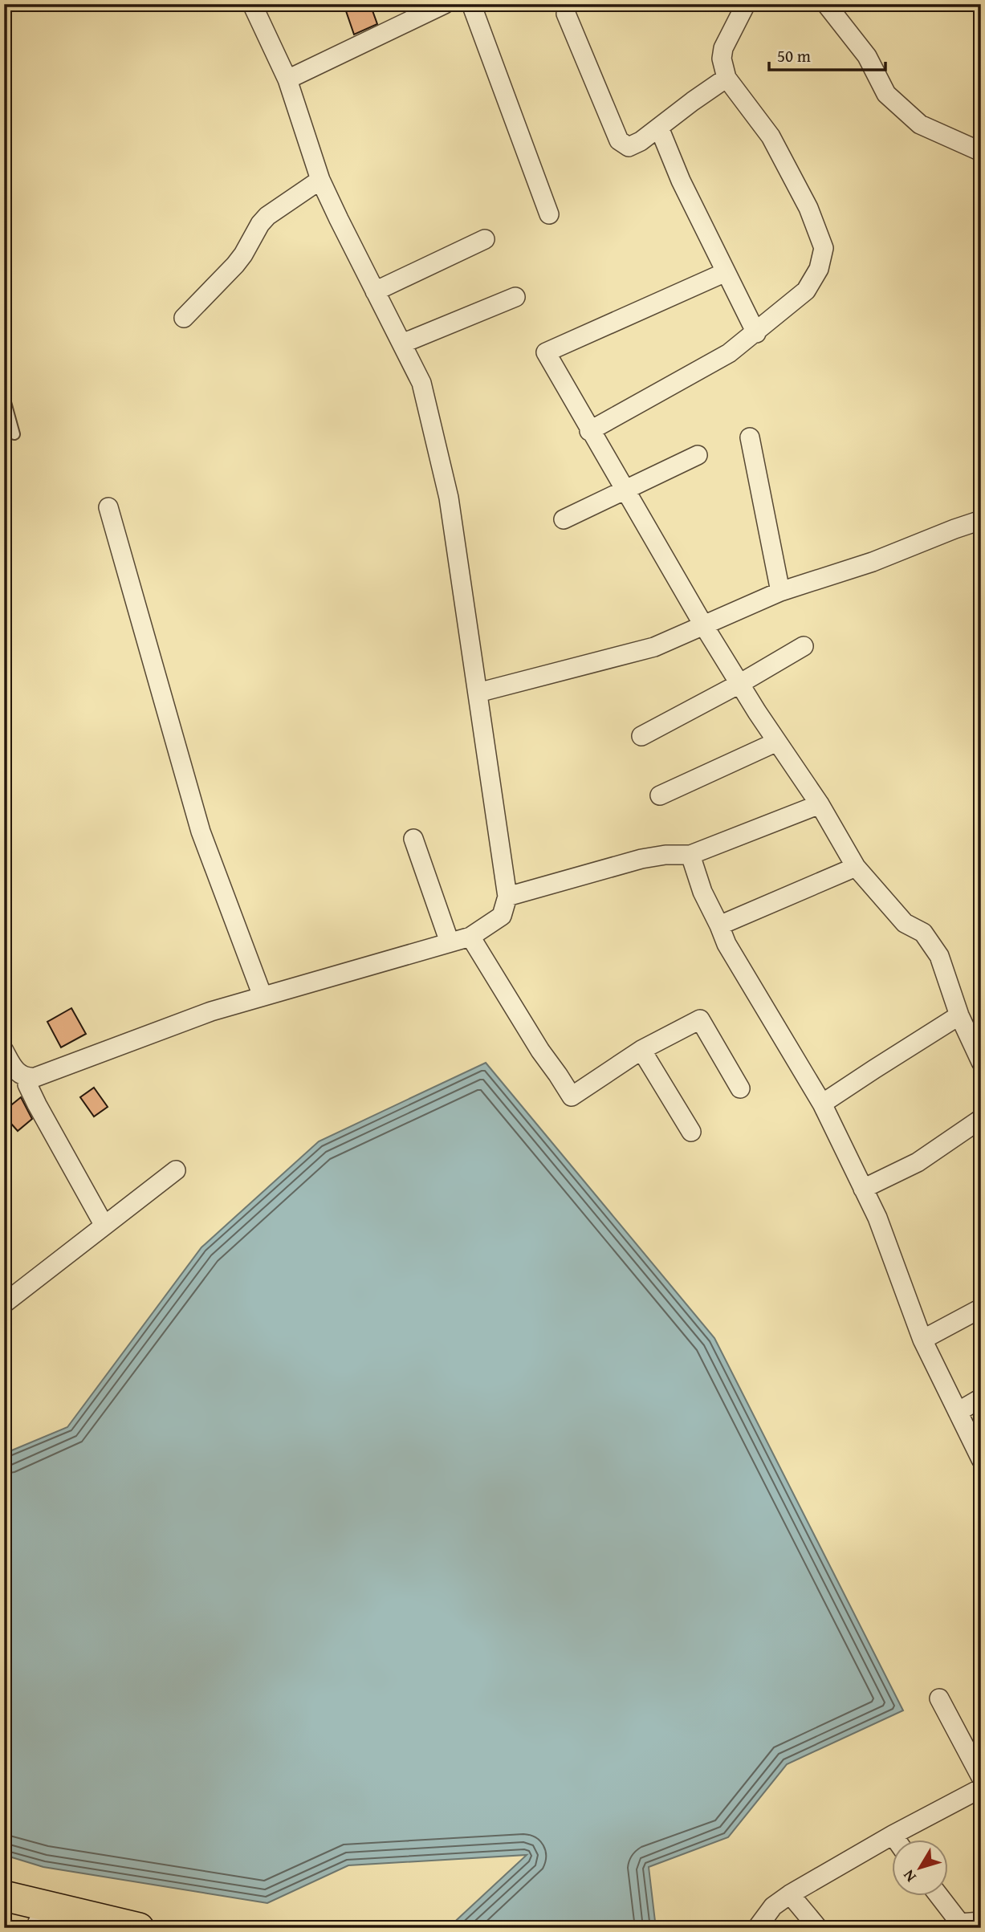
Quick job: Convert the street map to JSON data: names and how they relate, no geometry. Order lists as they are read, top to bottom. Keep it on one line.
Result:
{"scale_bar":"50 m","north":"bottom left"}
